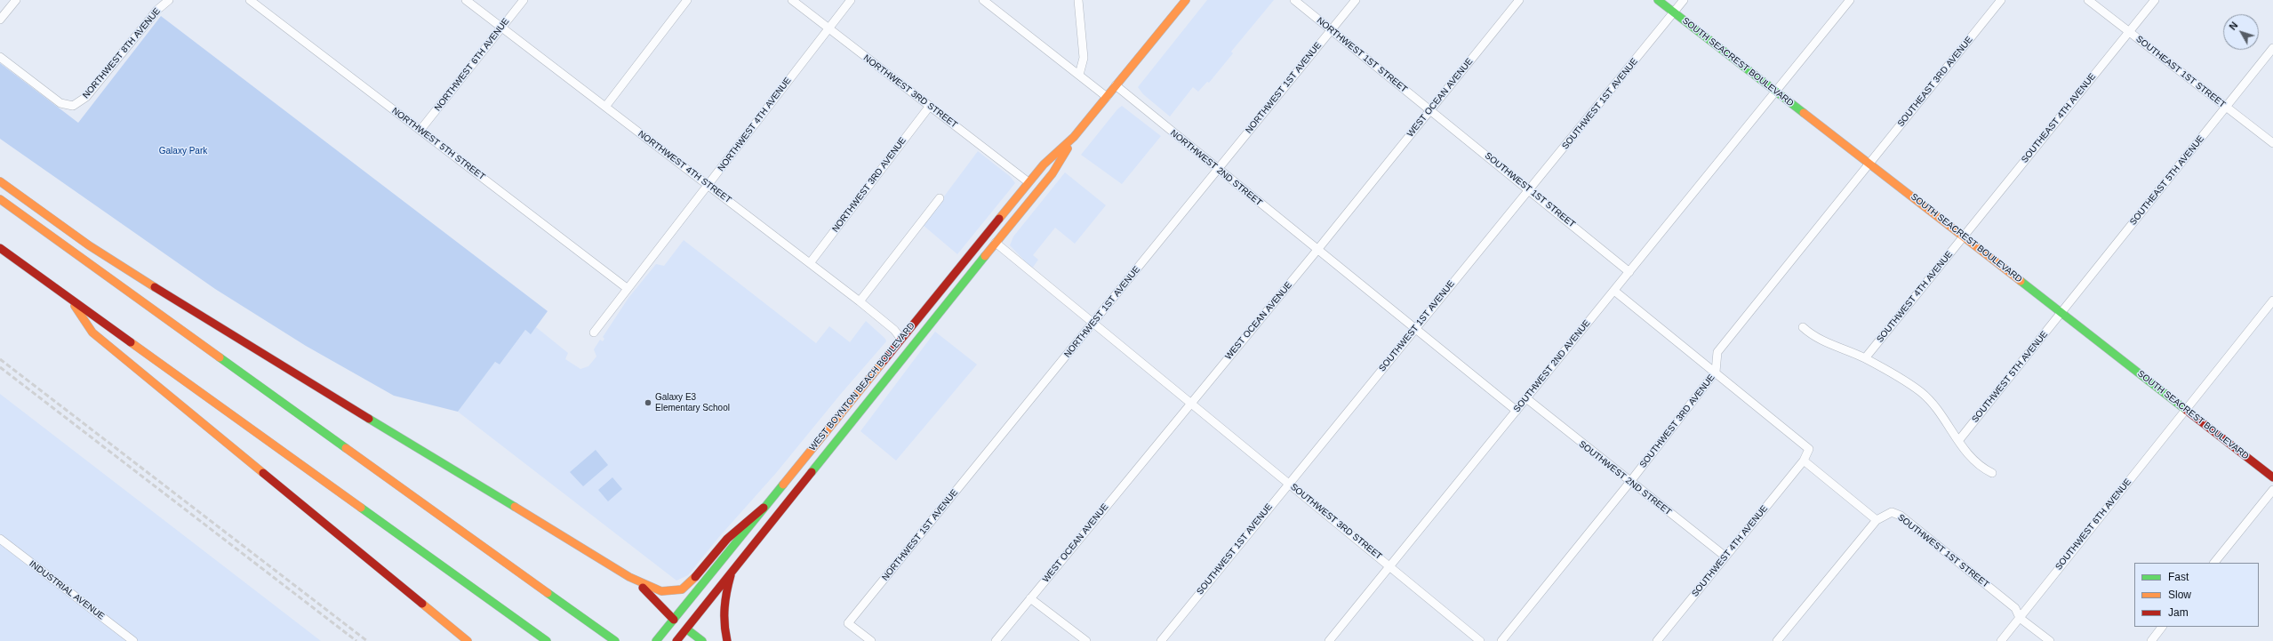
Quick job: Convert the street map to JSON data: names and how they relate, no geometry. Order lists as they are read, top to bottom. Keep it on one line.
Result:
{"streets":{"main road":["SOUTH SEACREST BOULEVARD","WEST BOYNTON BEACH BOULEVARD"],"street":["NORTHWEST 8TH AVENUE","NORTHWEST 1ST STREET","NORTHWEST 6TH AVENUE","SOUTHEAST 1ST STREET","SOUTHEAST 3RD AVENUE","NORTHWEST 1ST AVENUE","NORTHWEST 3RD STREET","WEST OCEAN AVENUE","SOUTHWEST 1ST AVENUE","SOUTHEAST 4TH AVENUE","NORTHWEST 4TH AVENUE","NORTHWEST 5TH STREET","NORTHWEST 4TH STREET","NORTHWEST 2ND STREET","SOUTHEAST 5TH AVENUE","NORTHWEST 3RD AVENUE","SOUTHWEST 1ST STREET","SOUTHWEST 4TH AVENUE","SOUTHWEST 2ND AVENUE","SOUTHWEST 5TH AVENUE","SOUTHWEST 3RD AVENUE","SOUTHWEST 2ND STREET","SOUTHWEST 3RD STREET","SOUTHWEST 6TH AVENUE","INDUSTRIAL AVENUE"]},"crossings":[["NORTHWEST 1ST STREET","NORTHWEST 1ST AVENUE"],["NORTHWEST 1ST STREET","WEST OCEAN AVENUE"],["NORTHWEST 1ST STREET","SOUTHWEST 1ST STREET"],["SOUTH SEACREST BOULEVARD","SOUTHEAST 3RD AVENUE"],["SOUTH SEACREST BOULEVARD","SOUTHWEST 1ST AVENUE"],["SOUTH SEACREST BOULEVARD","SOUTHEAST 4TH AVENUE"],["SOUTH SEACREST BOULEVARD","SOUTHEAST 5TH AVENUE"],["SOUTH SEACREST BOULEVARD","SOUTHWEST 4TH AVENUE"],["SOUTH SEACREST BOULEVARD","SOUTHWEST 2ND AVENUE"],["SOUTH SEACREST BOULEVARD","SOUTHWEST 5TH AVENUE"],["SOUTH SEACREST BOULEVARD","SOUTHWEST 3RD AVENUE"],["SOUTH SEACREST BOULEVARD","SOUTHWEST 6TH AVENUE"],["NORTHWEST 6TH AVENUE","NORTHWEST 5TH STREET"],["NORTHWEST 6TH AVENUE","NORTHWEST 4TH STREET"],["SOUTHEAST 1ST STREET","SOUTHEAST 4TH AVENUE"],["SOUTHEAST 1ST STREET","SOUTHEAST 5TH AVENUE"],["SOUTHEAST 3RD AVENUE","SOUTHWEST 3RD AVENUE"],["NORTHWEST 1ST AVENUE","NORTHWEST 2ND STREET"],["NORTHWEST 3RD STREET","NORTHWEST 4TH AVENUE"],["NORTHWEST 3RD STREET","NORTHWEST 3RD AVENUE"],["NORTHWEST 3RD STREET","WEST BOYNTON BEACH BOULEVARD"],["WEST OCEAN AVENUE","NORTHWEST 2ND STREET"],["WEST OCEAN AVENUE","SOUTHWEST 1ST STREET"],["WEST OCEAN AVENUE","SOUTHWEST 3RD STREET"],["SOUTHWEST 1ST AVENUE","SOUTHWEST 1ST STREET"],["SOUTHWEST 1ST AVENUE","SOUTHWEST 3RD STREET"],["SOUTHEAST 4TH AVENUE","SOUTHWEST 4TH AVENUE"],["NORTHWEST 4TH AVENUE","NORTHWEST 5TH STREET"],["NORTHWEST 4TH AVENUE","NORTHWEST 4TH STREET"],["NORTHWEST 4TH STREET","NORTHWEST 3RD AVENUE"],["NORTHWEST 4TH STREET","WEST BOYNTON BEACH BOULEVARD"],["NORTHWEST 2ND STREET","WEST BOYNTON BEACH BOULEVARD"],["SOUTHEAST 5TH AVENUE","SOUTHWEST 5TH AVENUE"],["SOUTHWEST 1ST STREET","SOUTHWEST 2ND AVENUE"],["SOUTHWEST 1ST STREET","SOUTHWEST 6TH AVENUE"],["SOUTHWEST 4TH AVENUE","SOUTHWEST 2ND STREET"],["SOUTHWEST 2ND AVENUE","SOUTHWEST 2ND STREET"],["SOUTHWEST 2ND AVENUE","SOUTHWEST 3RD STREET"],["SOUTHWEST 3RD AVENUE","SOUTHWEST 2ND STREET"]],"parks":["Galaxy Park"],"places":["Galaxy E3 Elementary School"],"legend":["Fast","Slow","Jam"],"north":"top left"}
